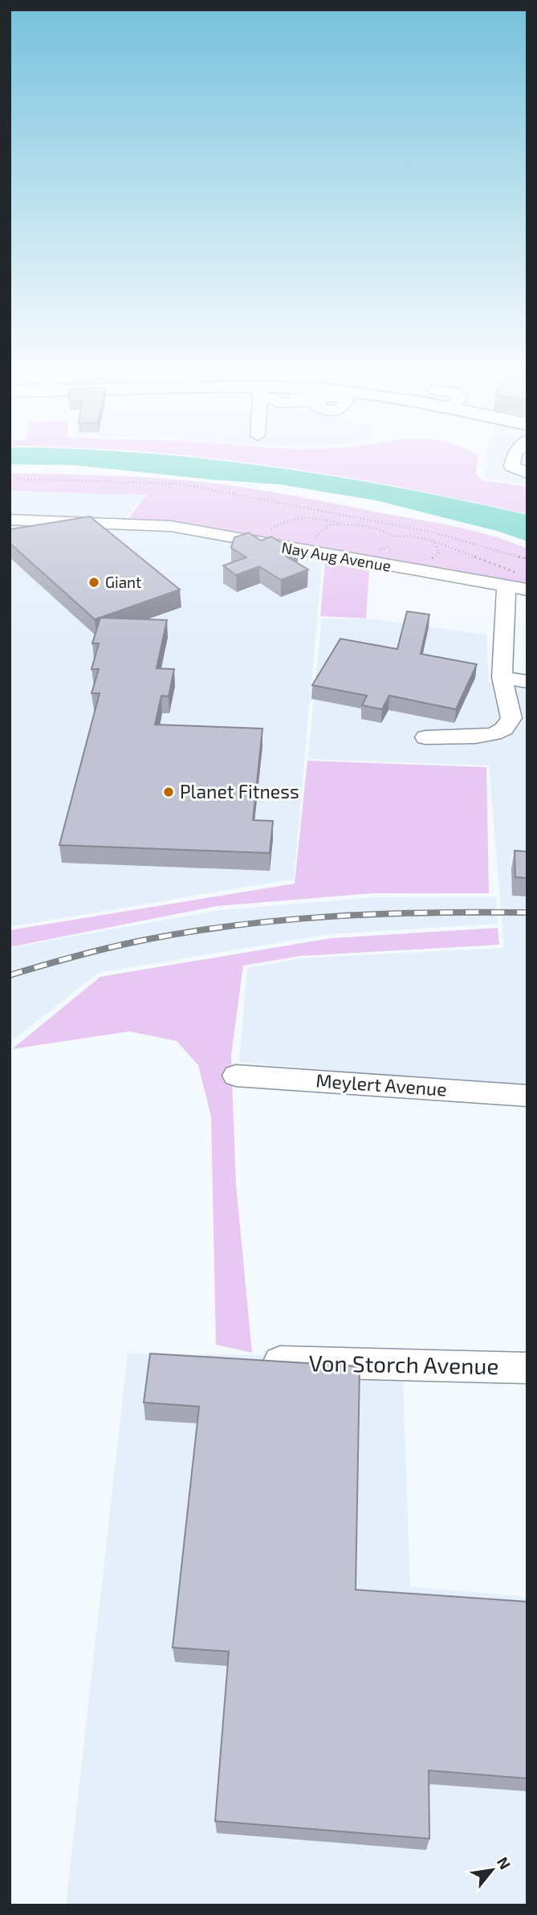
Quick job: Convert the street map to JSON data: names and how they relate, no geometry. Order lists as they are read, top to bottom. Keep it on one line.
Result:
{"streets":{"street":["Nay Aug Avenue","Meylert Avenue","Von Storch Avenue"]},"places":["Giant","Planet Fitness"],"north":"top right"}
